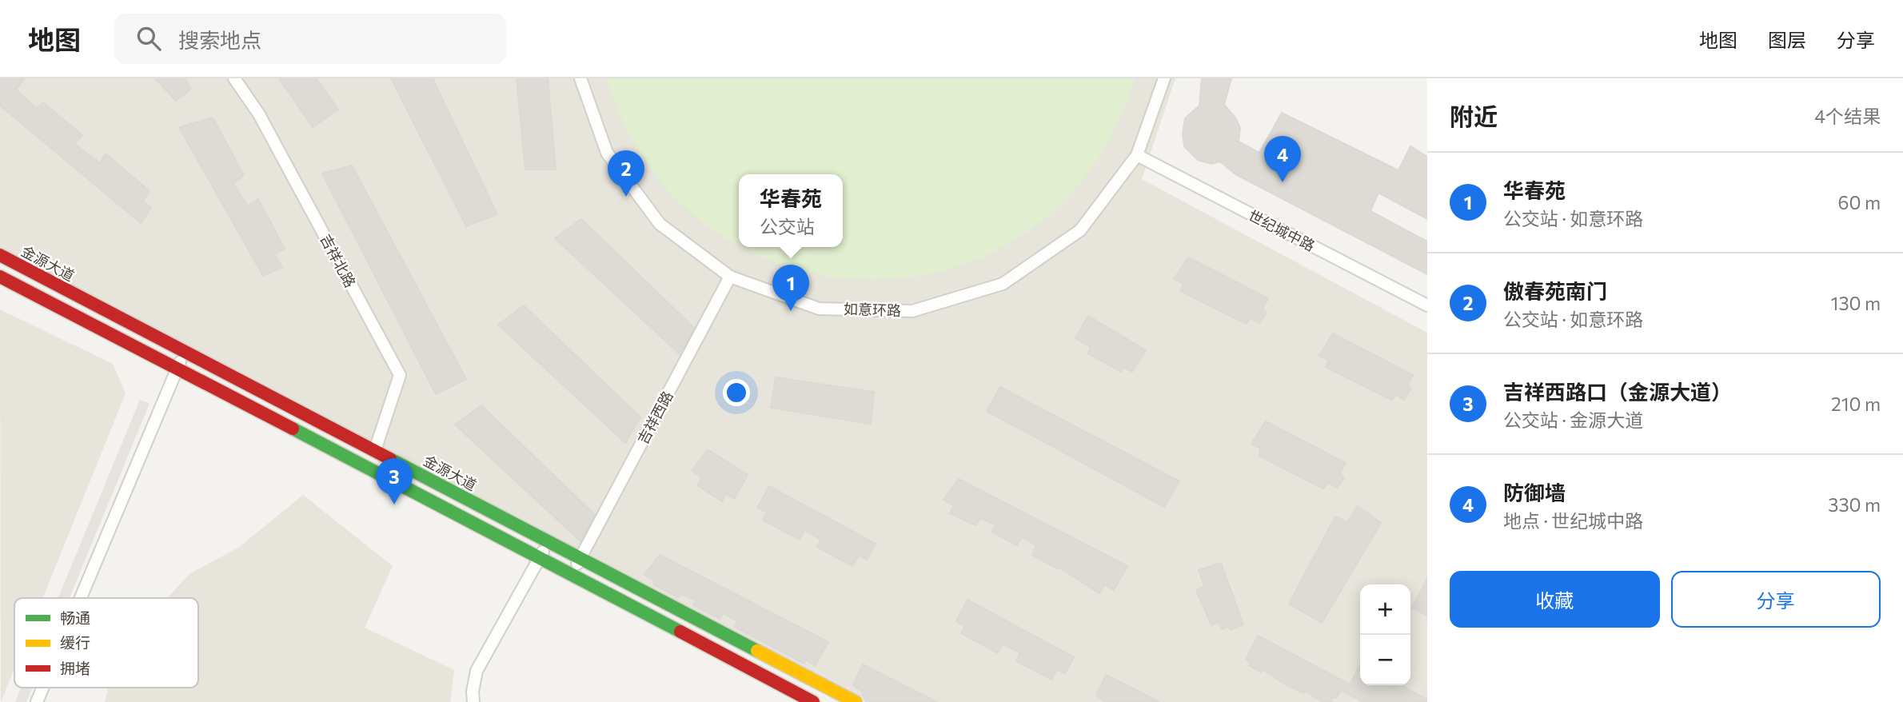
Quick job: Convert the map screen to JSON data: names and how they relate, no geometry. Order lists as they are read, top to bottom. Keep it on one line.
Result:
{"streets":{"street":["世纪城中路","吉祥北路","金源大道","如意环路","吉祥西路"]},"crossings":[["世纪城中路","如意环路"],["吉祥北路","金源大道"],["金源大道","吉祥西路"],["如意环路","吉祥西路"]],"legend":["畅通","缓行","拥堵"],"page":{"header":"地图","search":"搜索地点","nav":["地图","图层","分享"],"heading":["附近","4个结果"],"pins":["4","2","1","3"],"list":[{"mark":"1","name":"华春苑","note":"公交站 · 如意环路","value":"60 m"},{"mark":"2","name":"傲春苑南门","note":"公交站 · 如意环路","value":"130 m"},{"mark":"3","name":"吉祥西路口（金源大道）","note":"公交站 · 金源大道","value":"210 m"},{"mark":"4","name":"防御墙","note":"地点 · 世纪城中路","value":"330 m"}],"popup":["华春苑","公交站"],"buttons":["收藏","分享"],"map_buttons":["+","−"]}}
